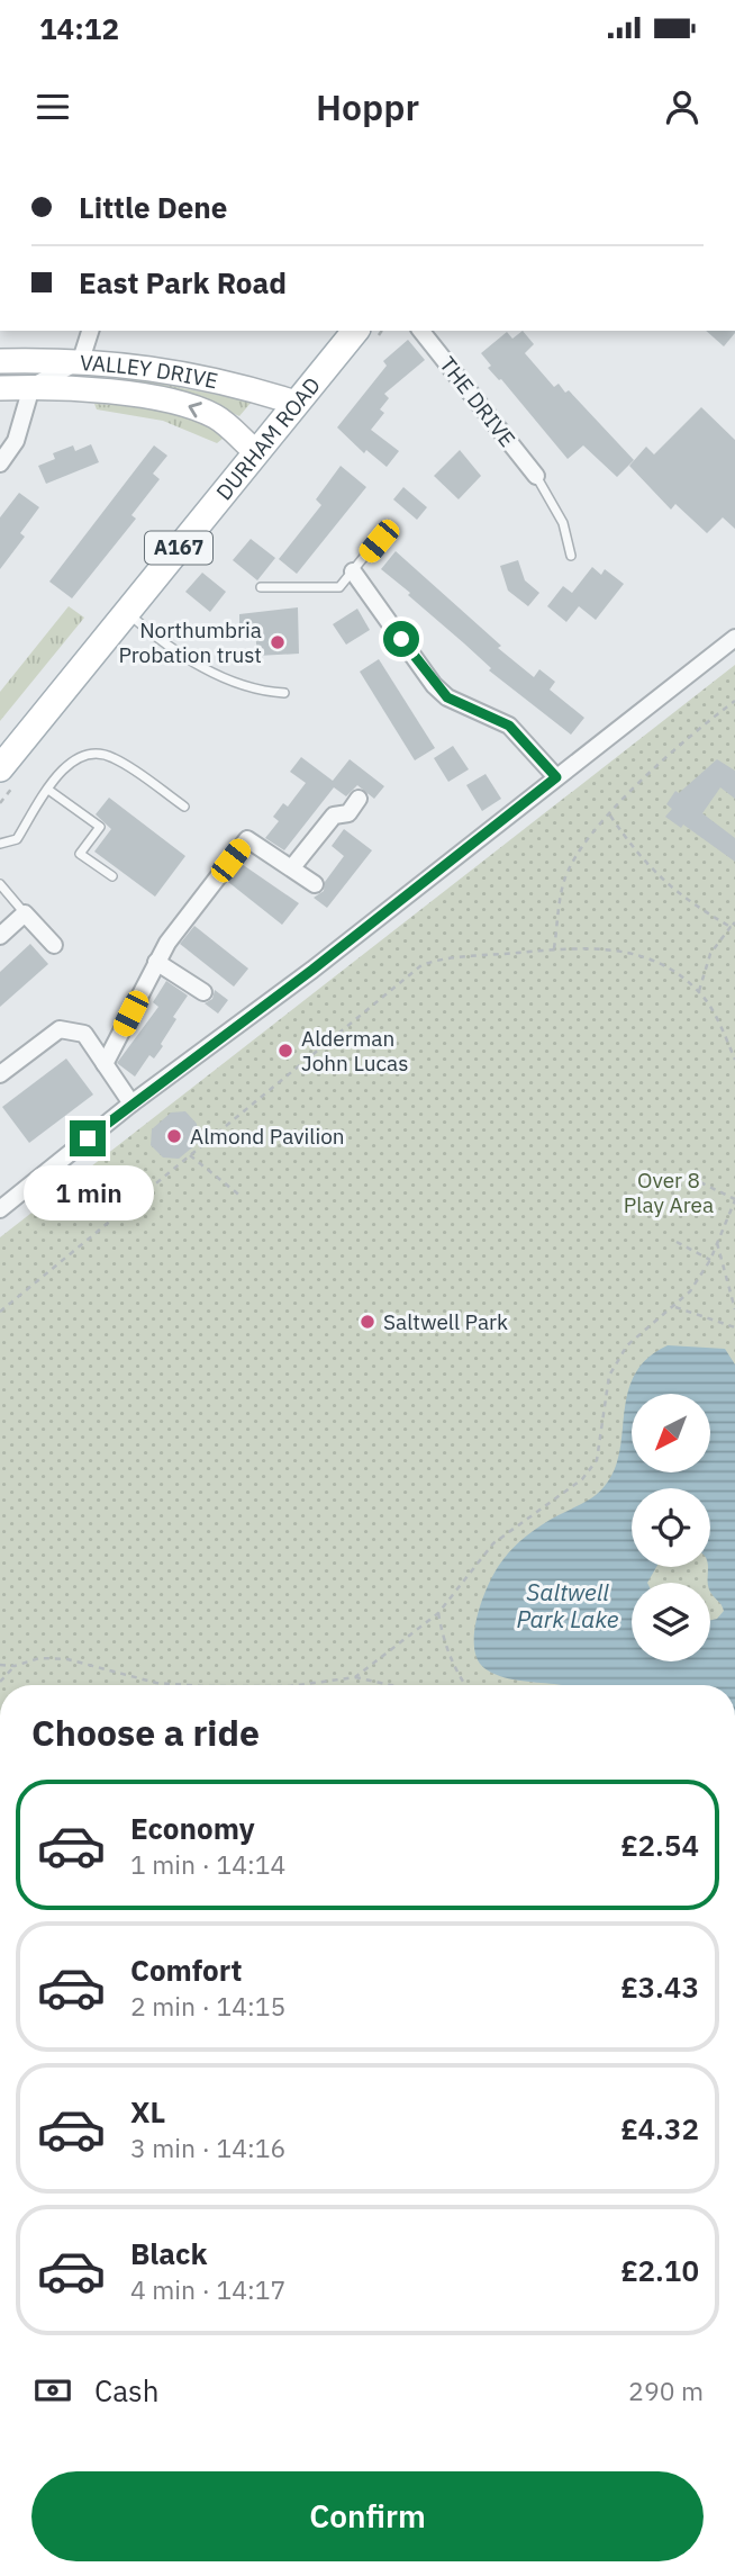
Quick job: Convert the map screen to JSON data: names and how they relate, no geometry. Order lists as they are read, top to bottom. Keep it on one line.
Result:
{"streets":{"main road":["DURHAM ROAD","A167"],"street":["VALLEY DRIVE","THE DRIVE"]},"crossings":[["VALLEY DRIVE","DURHAM ROAD"]],"water":["Saltwell Park Lake"],"parks":["Over 8 Play Area"],"places":["Northumbria Probation trust","Alderman John Lucas","Almond Pavilion","Saltwell Park"],"north":"bottom left","page":{"status":"14:12","header":"Hoppr","banner":["Little Dene","East Park Road"],"bubble":"1 min","heading":"Choose a ride","list":[{"name":"Economy","note":"1 min · 14:14","value":"£2.54"},{"name":"Comfort","note":"2 min · 14:15","value":"£3.43"},{"name":"XL","note":"3 min · 14:16","value":"£4.32"},{"name":"Black","note":"4 min · 14:17","value":"£2.10"}],"pay":["Cash","290 m"],"buttons":"Confirm"}}
